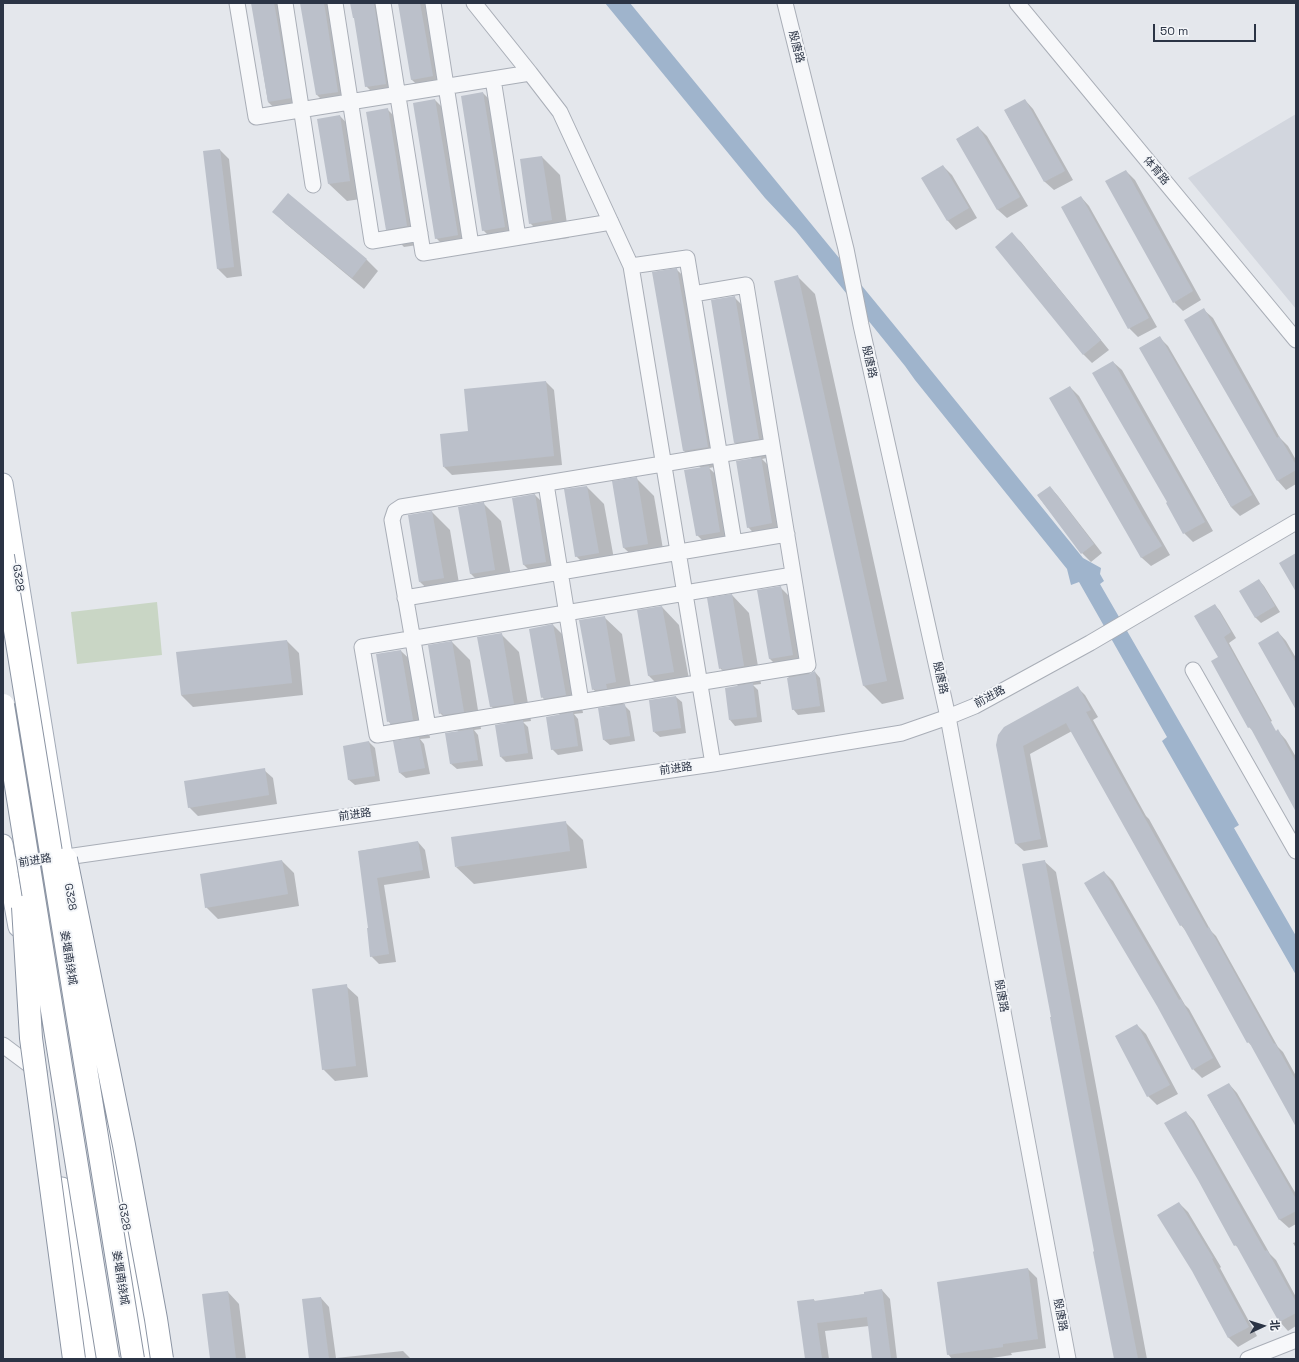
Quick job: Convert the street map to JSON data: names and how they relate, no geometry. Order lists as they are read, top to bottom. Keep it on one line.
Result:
{"streets":{"highway":["姜堰南绕城"],"main road":["G328"],"street":["殷唐路","体育路","前进路"]},"crossings":[["殷唐路","前进路"],["G328","前进路"]],"scale_bar":"50 m","north":"right"}
